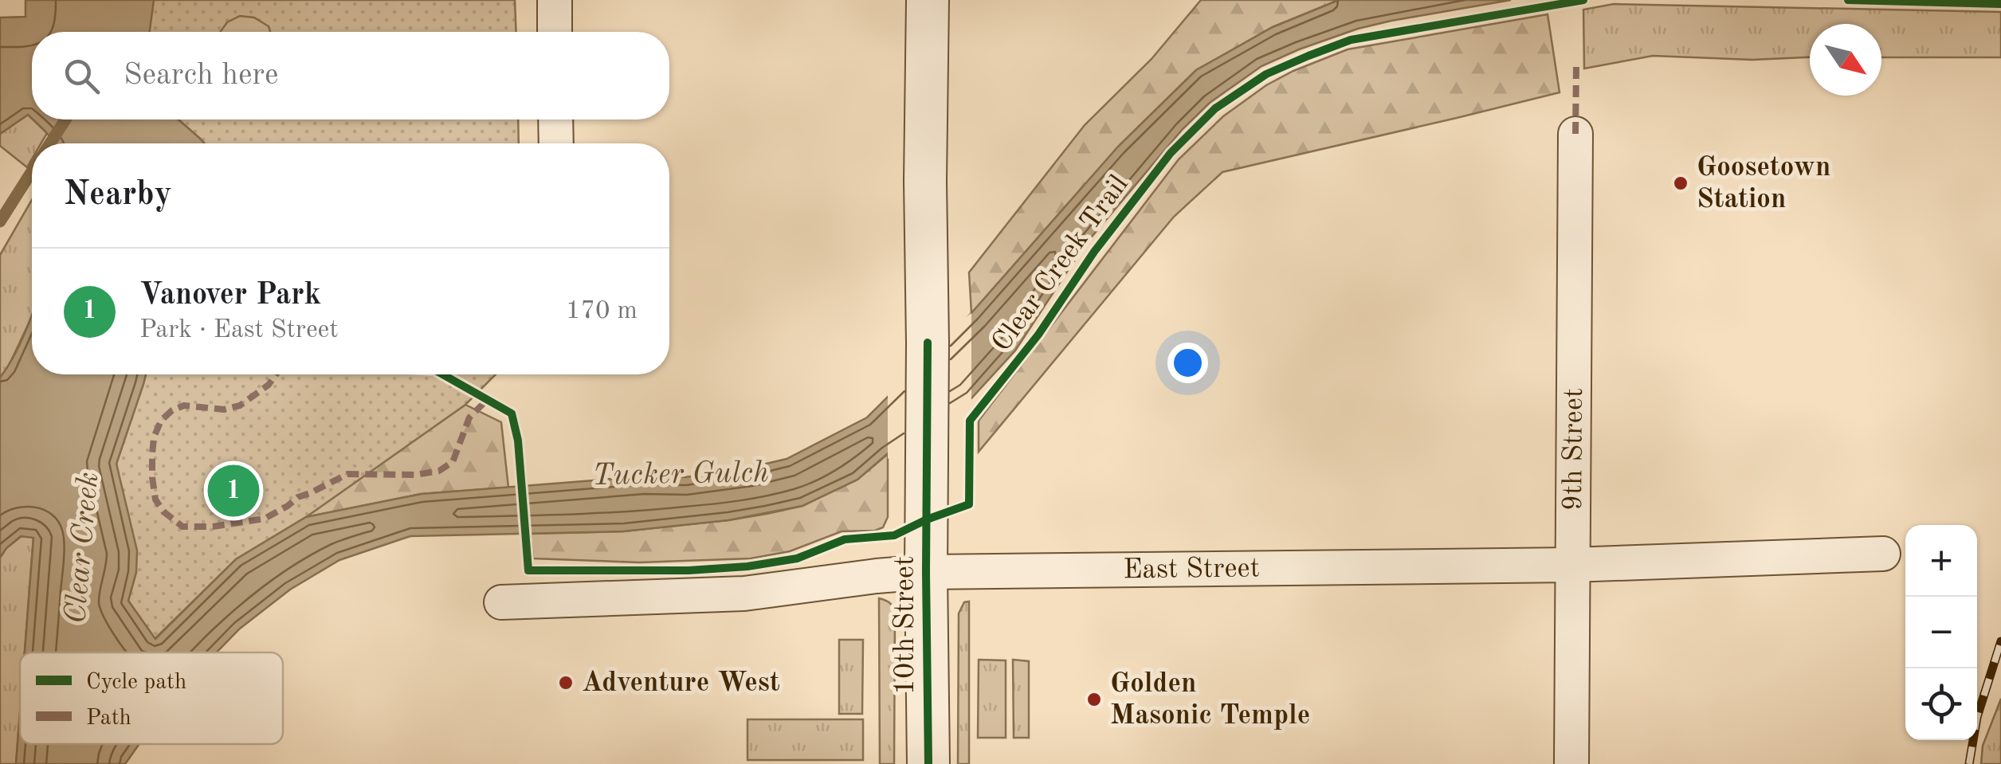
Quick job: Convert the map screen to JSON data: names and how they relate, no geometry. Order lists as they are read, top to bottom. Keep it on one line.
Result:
{"streets":{"street":["9th Street","East Street","10th Street"],"cycle path":["Clear Creek Trail"]},"crossings":[["9th Street","East Street"],["East Street","10th Street"]],"water":["Tucker Gulch","Clear Creek"],"places":["Goosetown Station","Adventure West","Golden Masonic Temple"],"legend":["Cycle path","Path"],"north":"bottom right","page":{"search":"Search here","heading":"Nearby","list":[{"mark":"1","name":"Vanover Park","note":"Park · East Street","value":"170 m"}],"pins":"1","map_buttons":["+","−"]}}
